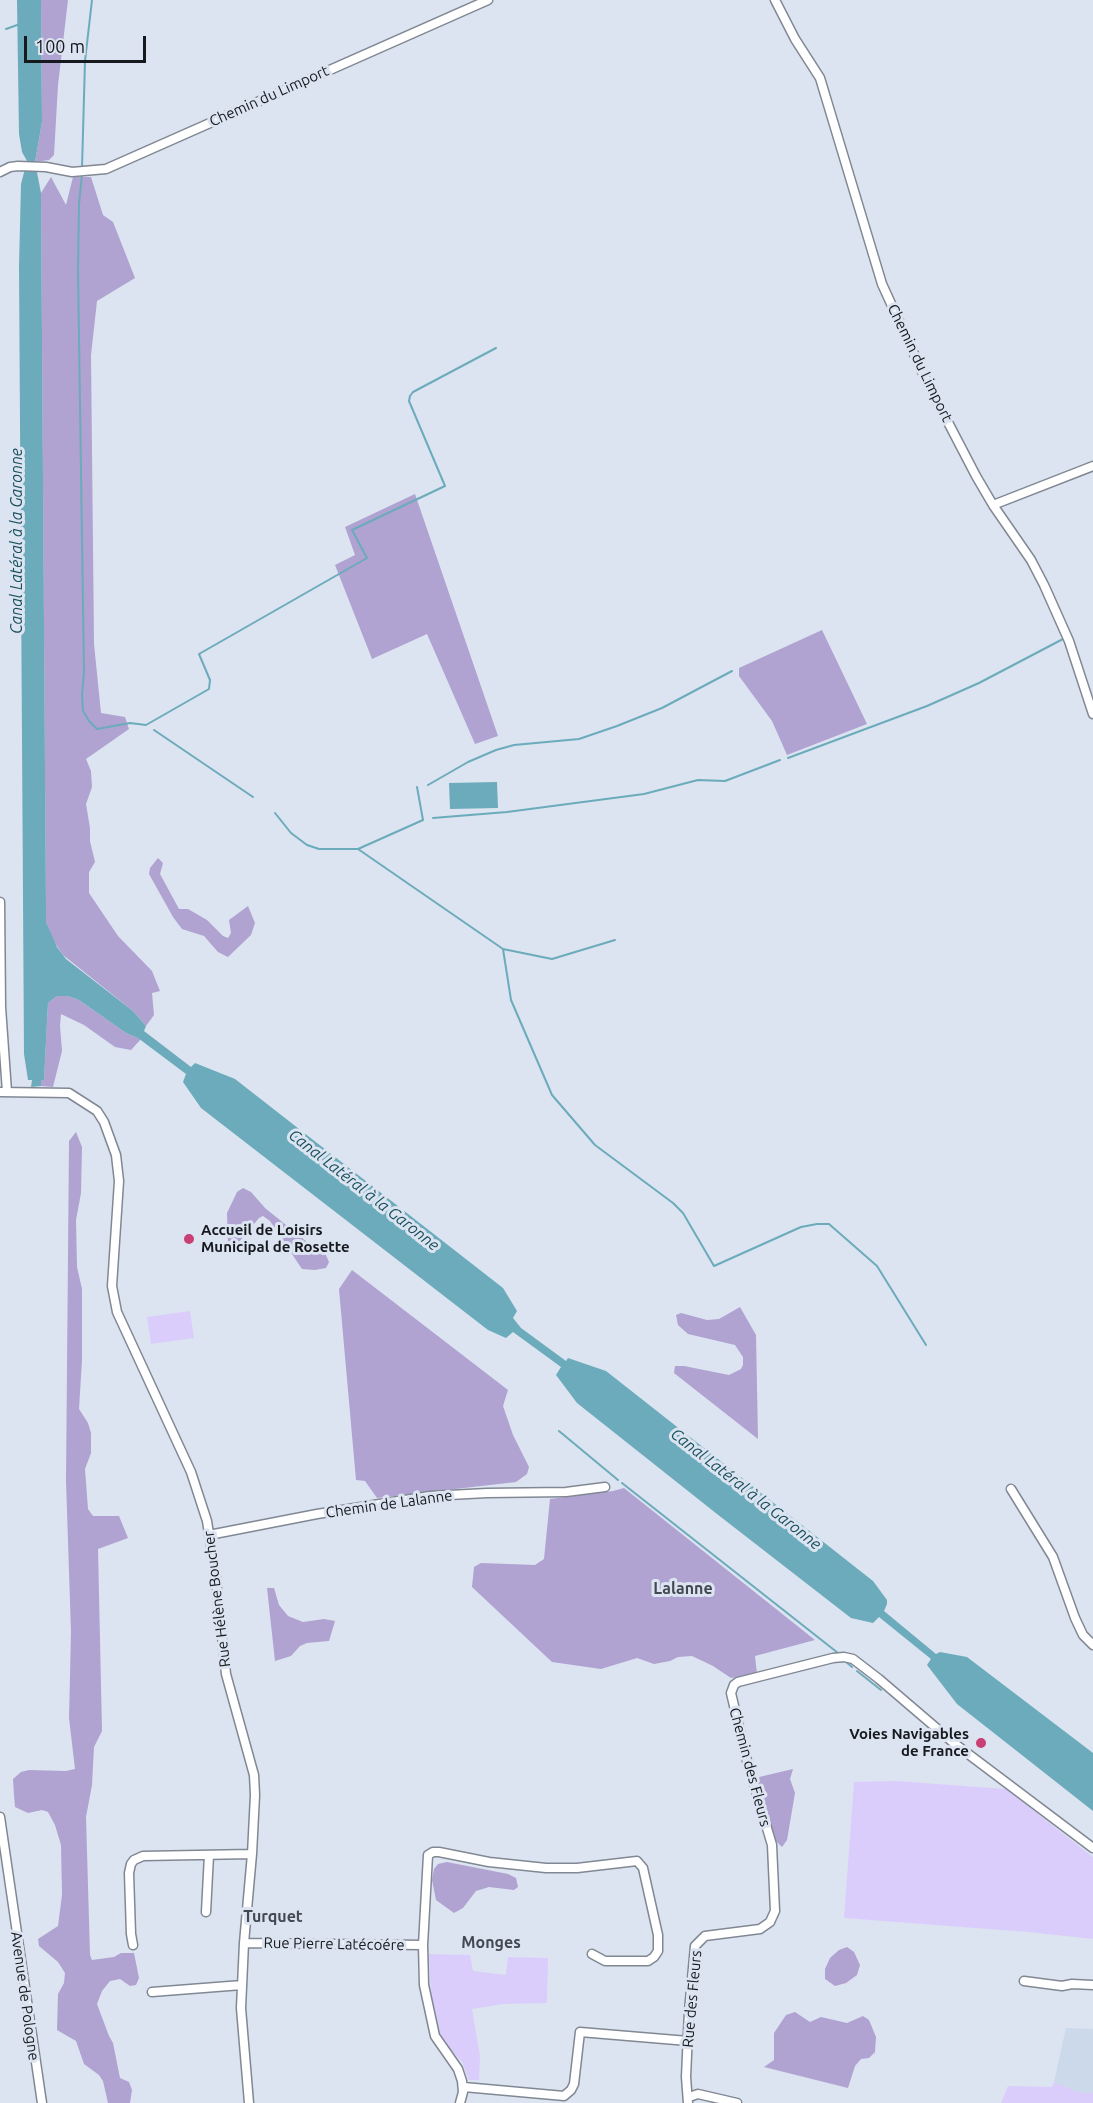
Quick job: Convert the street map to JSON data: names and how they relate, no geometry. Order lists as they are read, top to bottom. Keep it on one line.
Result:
{"streets":{"street":["Chemin du Limport","Chemin de Lalanne","Rue Hélène Boucher","Chemin des Fleurs","Rue Pierre Latécoére","Avenue de Pologne","Rue des Fleurs"]},"crossings":[["Chemin de Lalanne","Rue Hélène Boucher"],["Rue Hélène Boucher","Rue Pierre Latécoére"],["Chemin des Fleurs","Rue des Fleurs"]],"districts":["Lalanne","Turquet","Monges"],"water":["Canal Latéral à la Garonne"],"places":["Accueil de Loisirs Municipal de Rosette","Voies Navigables de France"],"scale_bar":"100 m"}
